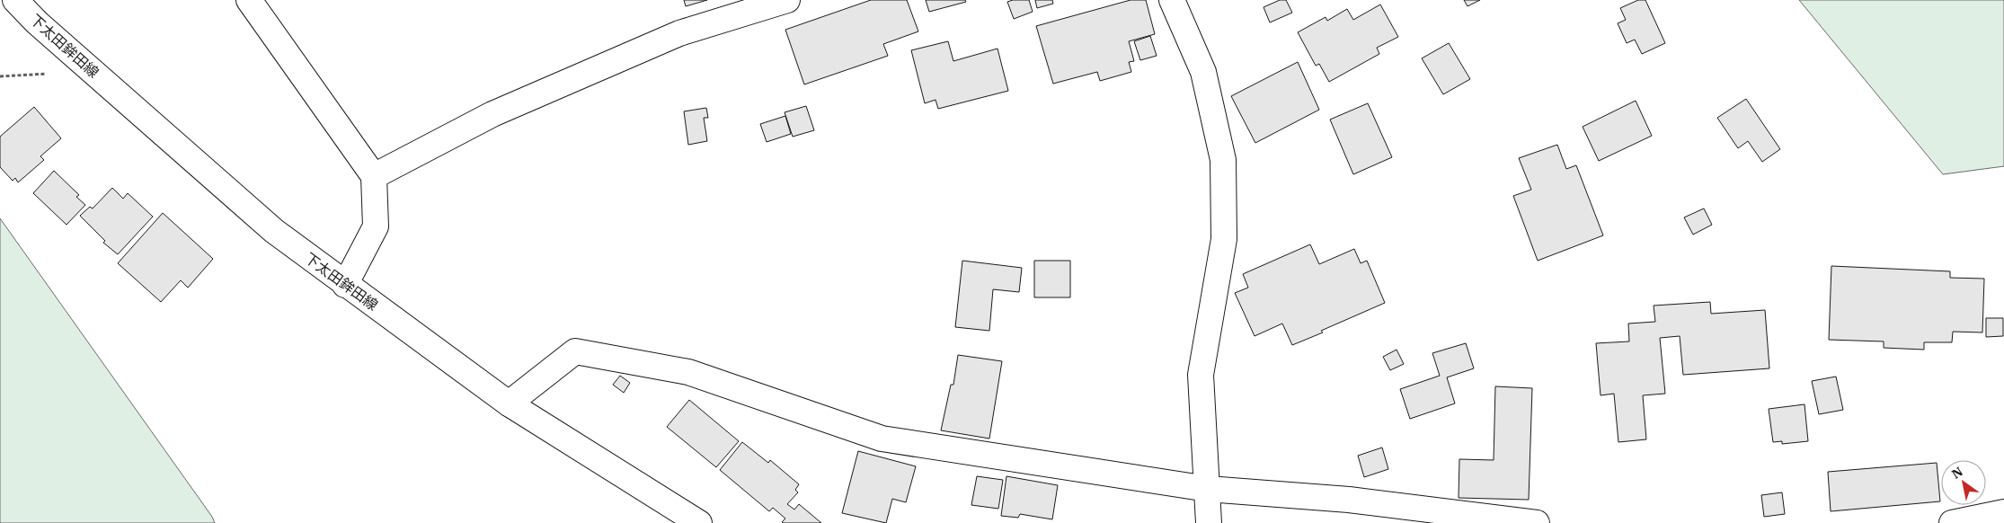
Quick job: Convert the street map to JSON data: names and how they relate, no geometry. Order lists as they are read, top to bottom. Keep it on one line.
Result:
{"streets":{"street":["下太田鉾田線"]},"north":"top left"}
